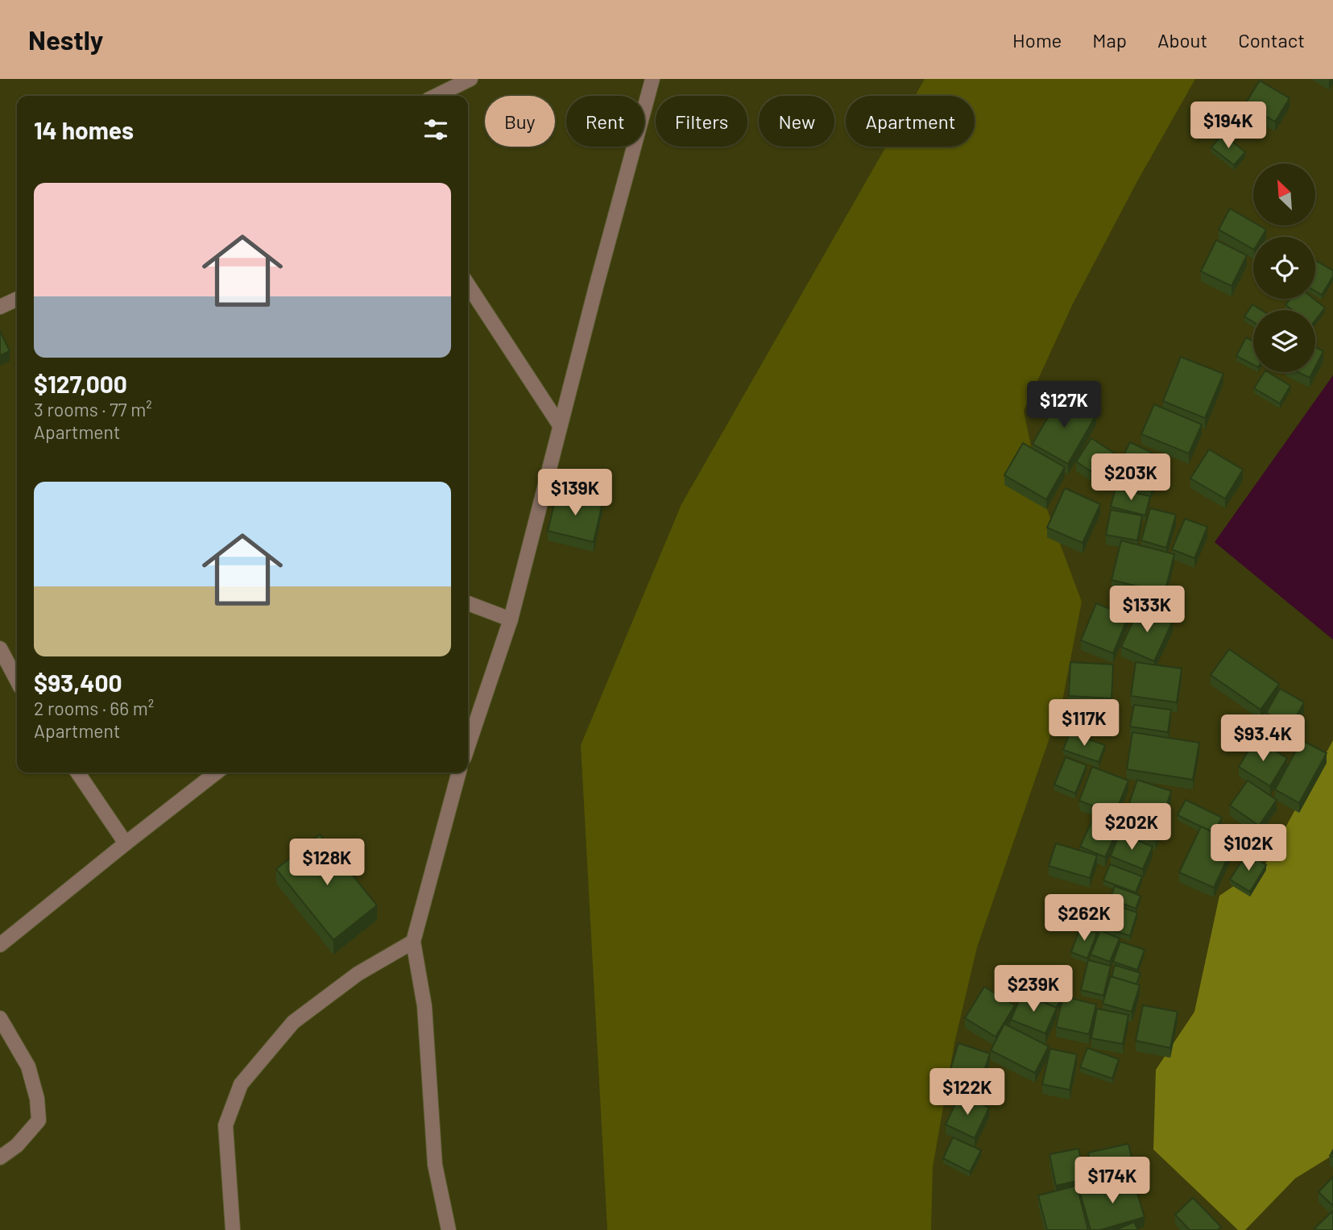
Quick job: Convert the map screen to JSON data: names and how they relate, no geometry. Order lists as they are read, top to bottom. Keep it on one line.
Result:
{"north":"top left","page":{"header":"Nestly","nav":["Home","Map","About","Contact"],"chip":["Buy","Rent","Filters","New","Apartment"],"heading":"14 homes","price":["$194K","$127K","$203K","$139K","$133K","$117K","$93.4K","$202K","$102K","$128K","$262K","$239K","$122K","$174K"],"list":[{"name":"$127,000","note":"3 rooms · 77 m² · Apartment"},{"name":"$93,400","note":"2 rooms · 66 m² · Apartment"}]}}
